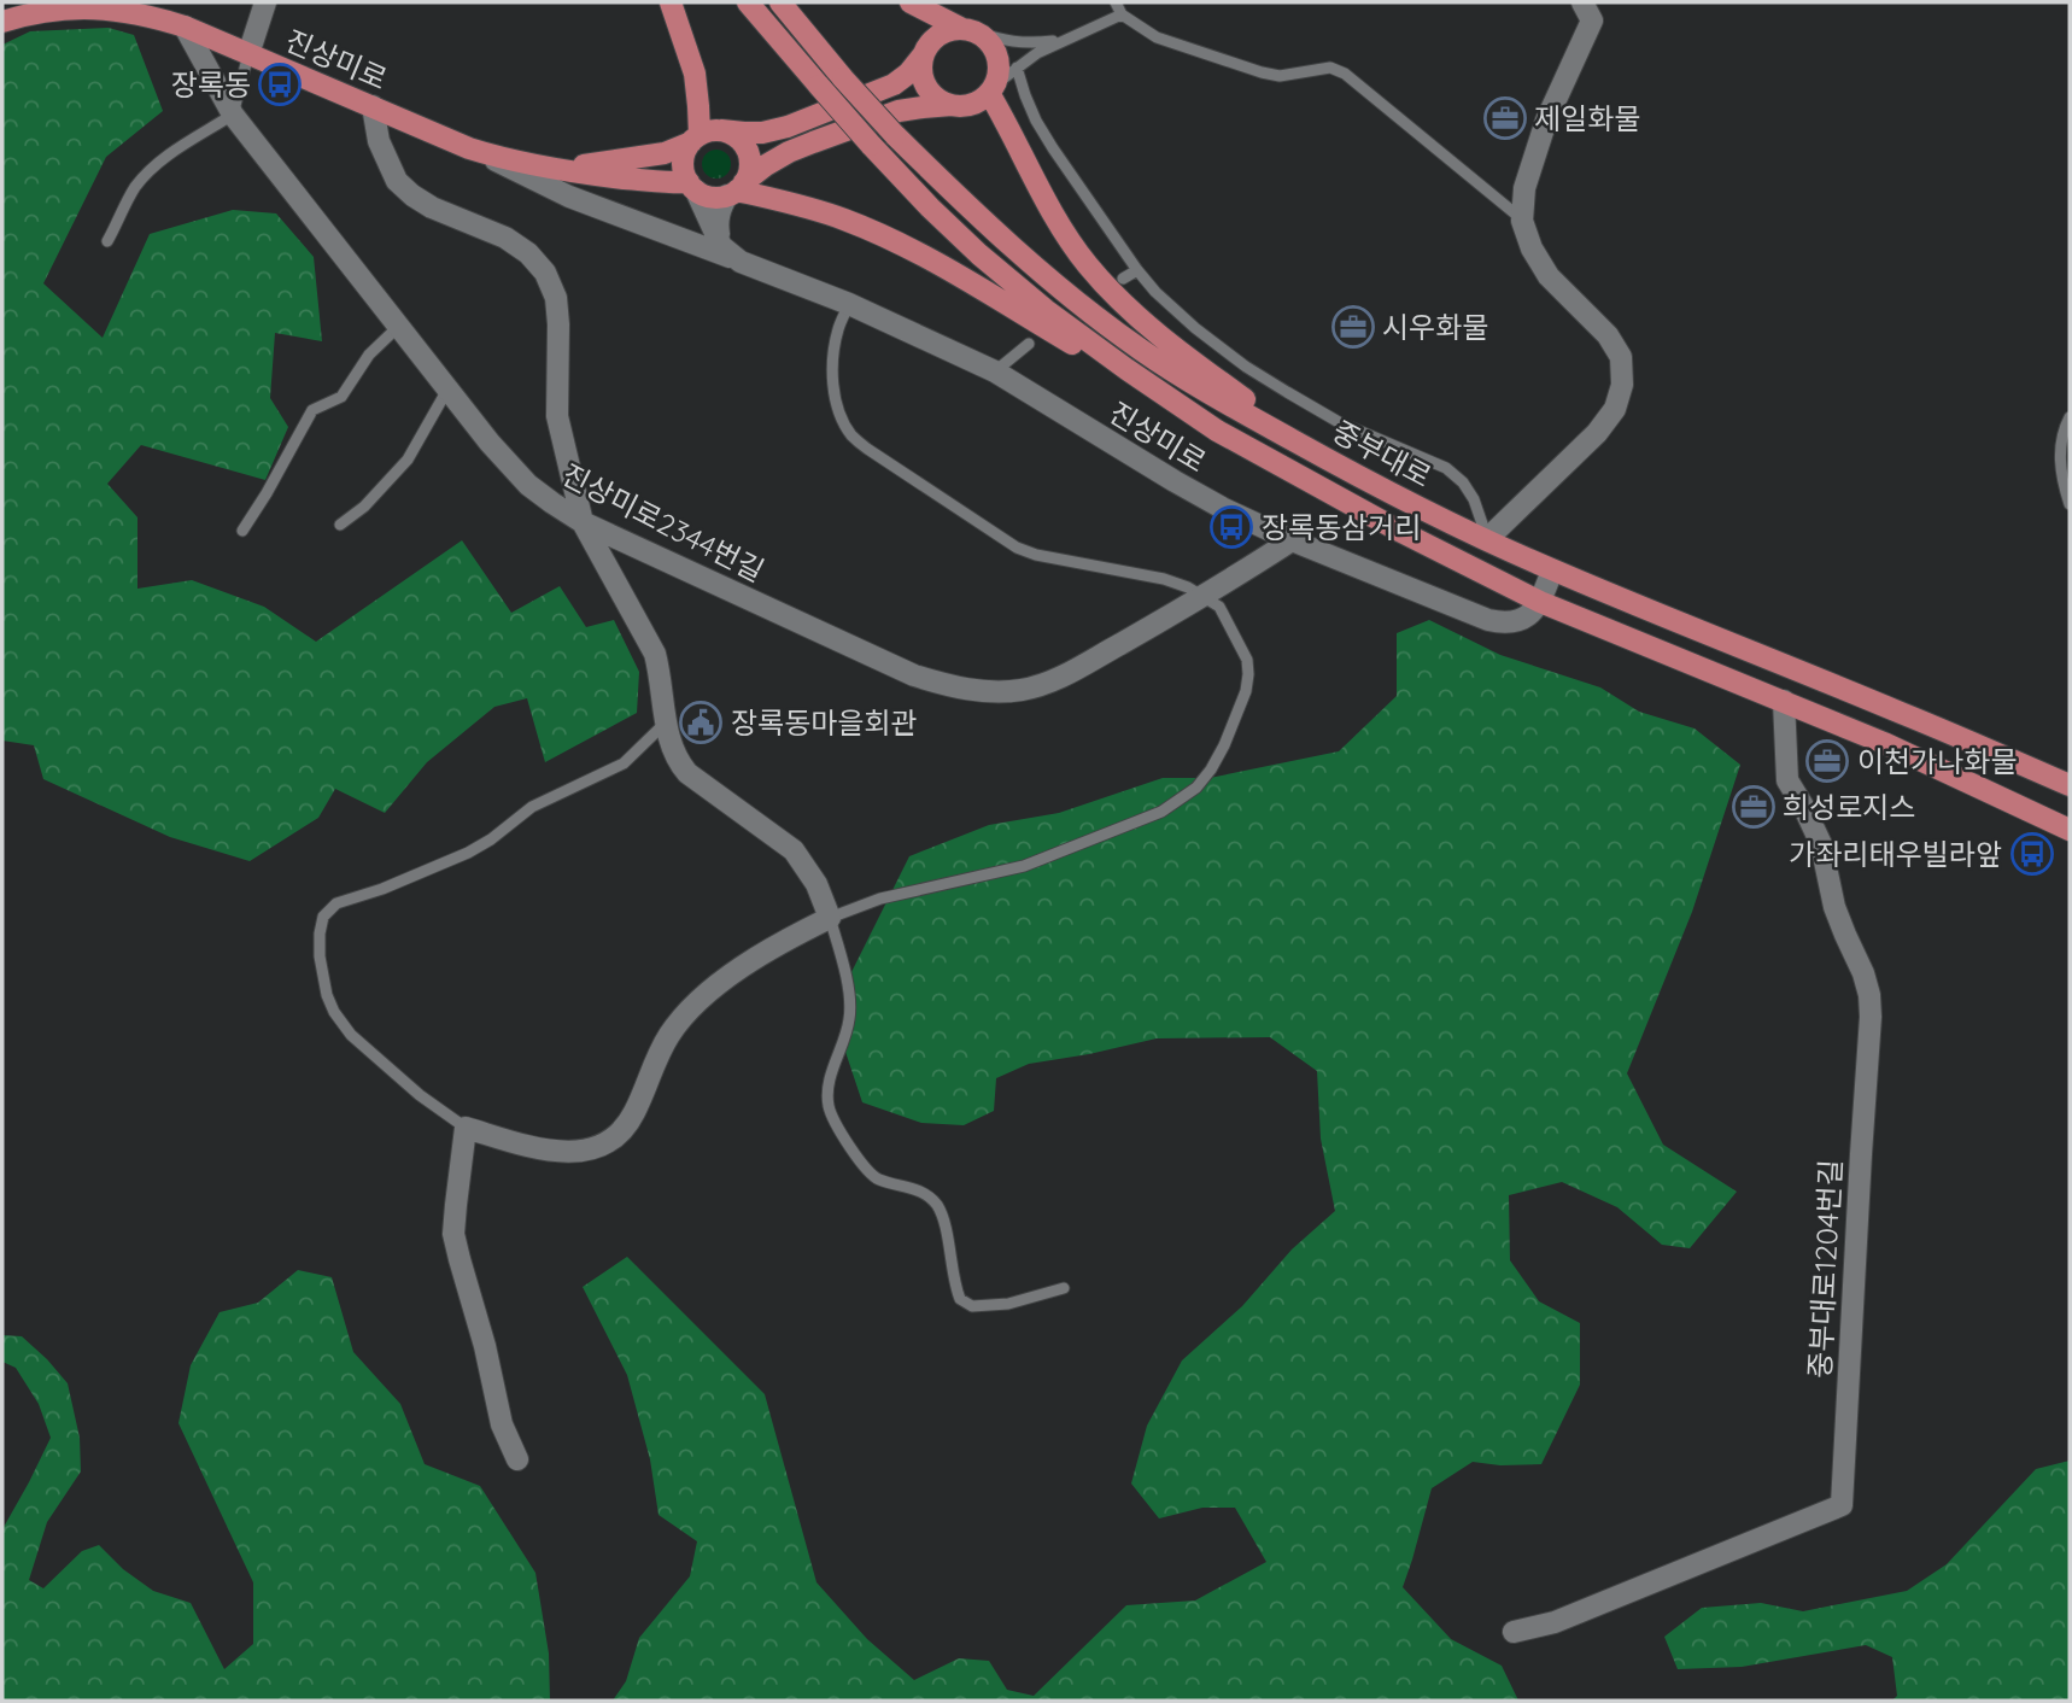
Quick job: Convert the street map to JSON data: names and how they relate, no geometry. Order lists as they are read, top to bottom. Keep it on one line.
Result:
{"streets":{"main road":["진상미로","중부대로"],"street":["진상미로2344번길","중부대로1204번길"]},"crossings":[["진상미로","중부대로"],["진상미로","진상미로2344번길"],["중부대로","중부대로1204번길"]],"places":{"bus stop":["장록동","장록동삼거리","가좌리태우빌라앞"],"office":["제일화물","시우화물","이천가나화물","희성로지스"],"public building":["장록동마을회관"]}}
